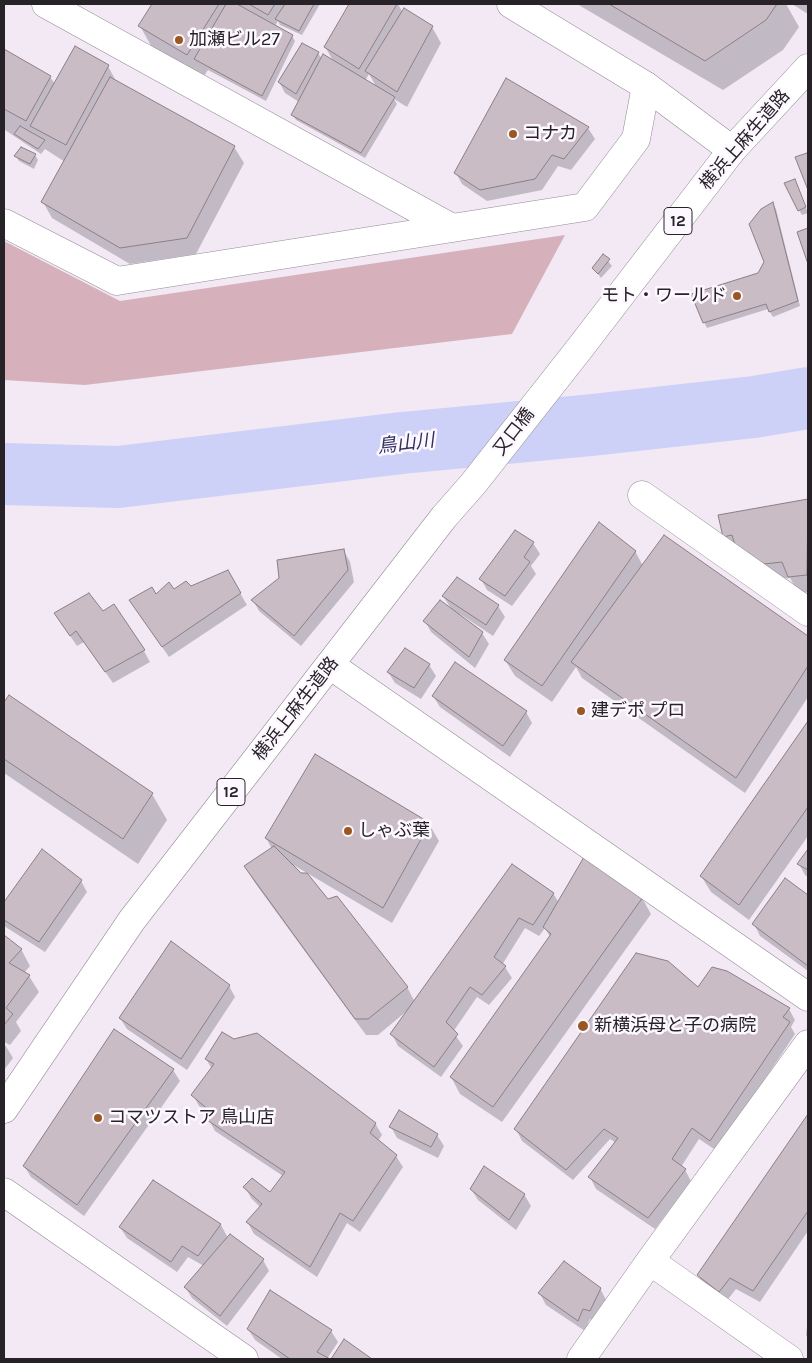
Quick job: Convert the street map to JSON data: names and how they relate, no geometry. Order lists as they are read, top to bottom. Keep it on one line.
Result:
{"streets":{"street":["横浜上麻生道路","12","又口橋"]},"crossings":[["横浜上麻生道路","又口橋"]],"water":["鳥山川"],"places":["加瀬ビル27","コナカ","モト・ワールド","建デポ プロ","しゃぶ葉","新横浜母と子の病院","コマツストア 鳥山店"]}
